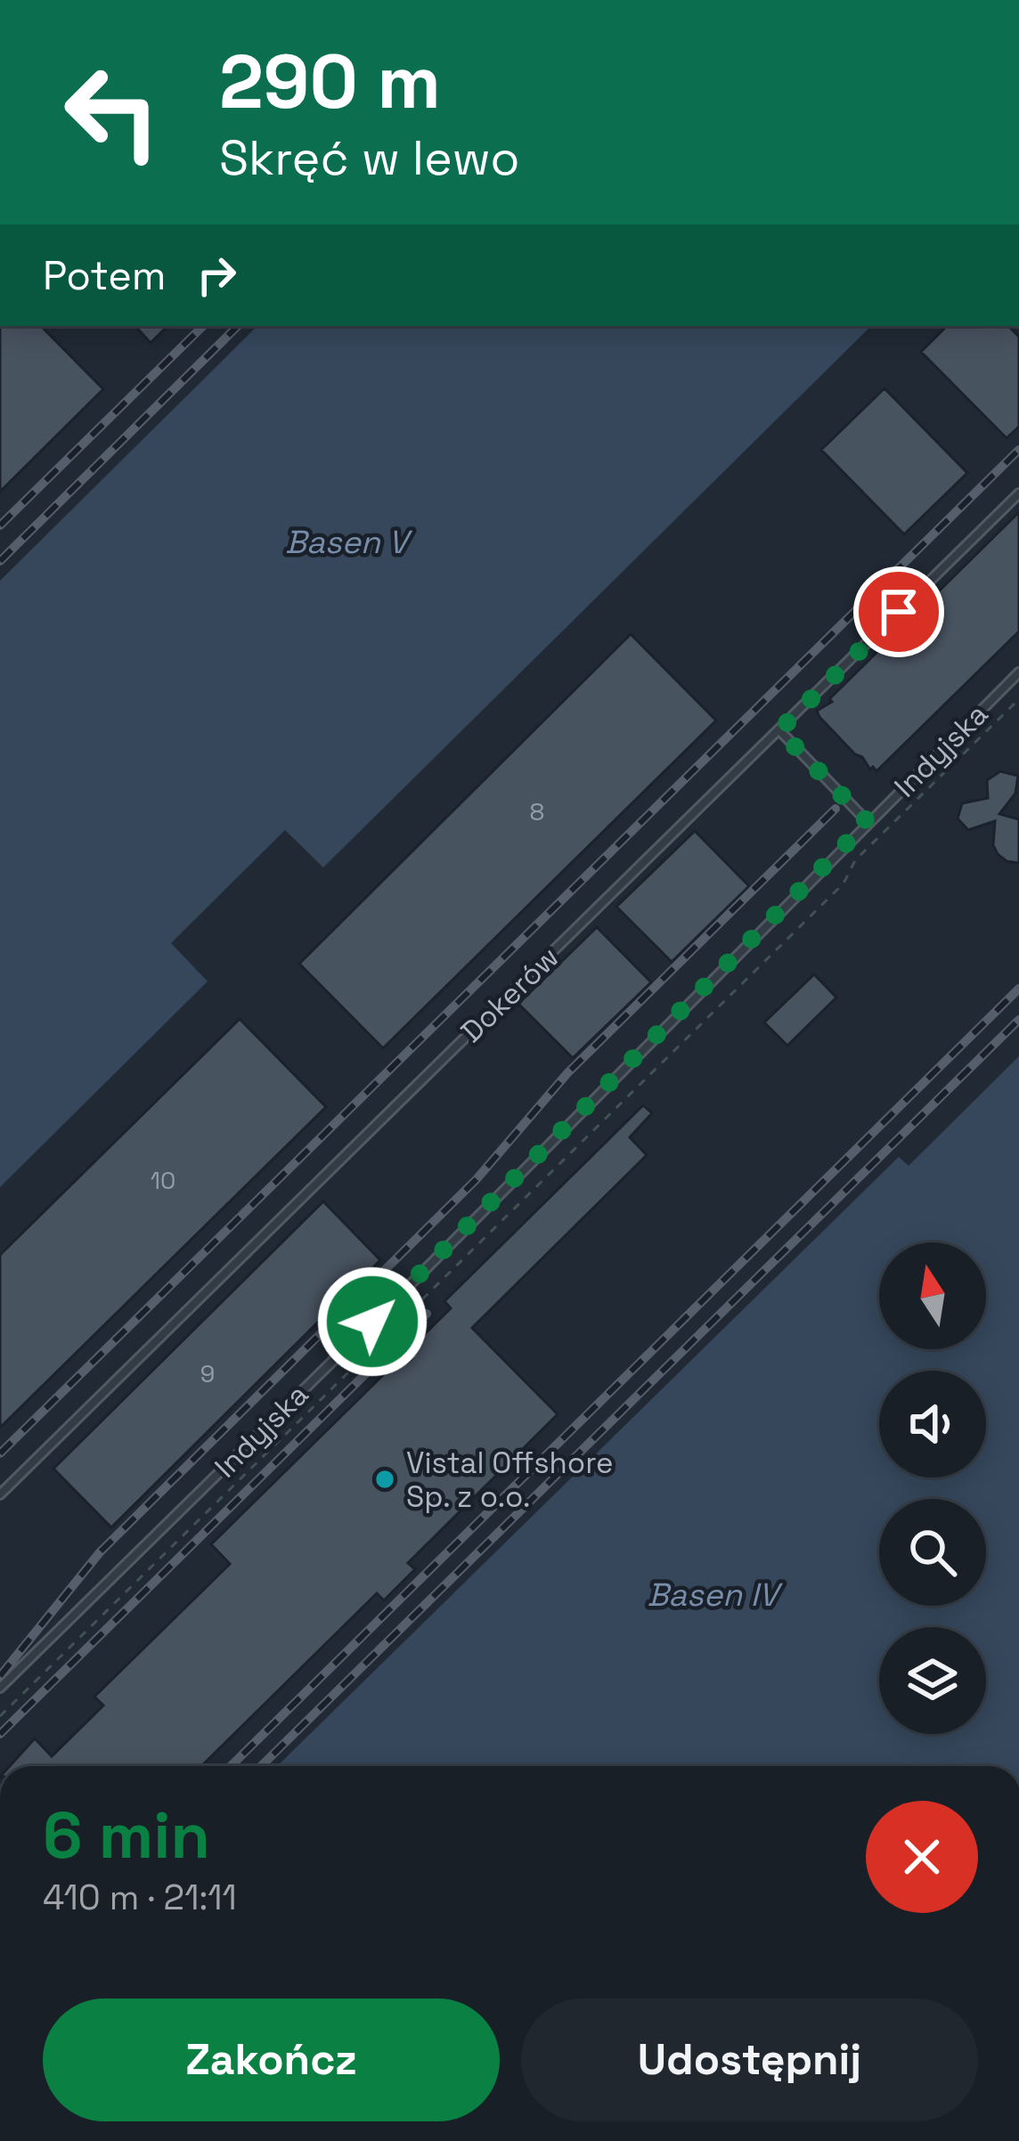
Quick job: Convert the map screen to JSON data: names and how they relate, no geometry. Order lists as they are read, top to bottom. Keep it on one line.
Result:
{"streets":{"lane":["Indyjska","Dokerów"]},"water":["Basen V","Basen IV"],"places":["Vistal Offshore Sp. z o.o."],"house_numbers":["8","10","9"],"north":"top","page":{"turn":["290 m","Skręć w lewo"],"then":"Potem","heading":["6 min","410 m · 21:11"],"buttons":["Zakończ","Udostępnij"]}}
